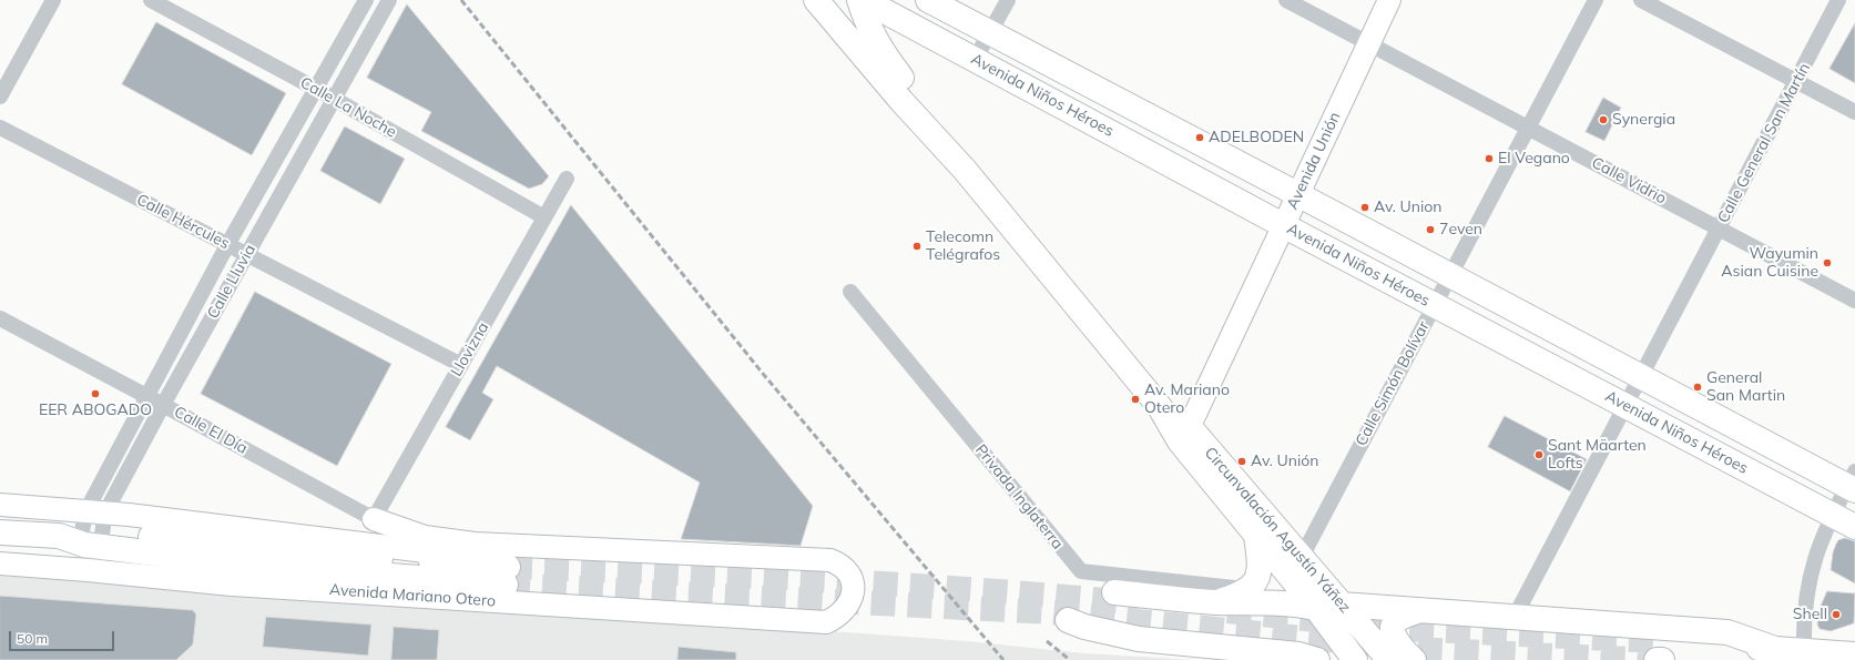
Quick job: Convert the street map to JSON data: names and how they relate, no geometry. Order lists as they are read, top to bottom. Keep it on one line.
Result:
{"streets":{"main road":["Avenida Niños Héroes","Avenida Unión","Circunvalación Agustín Yáñez","Avenida Mariano Otero"],"street":["Calle La Noche","Calle General San Martín","Calle Vidrio","Calle Hércules","Calle Lluvia","Llovizna","Calle Simón Bolívar","Calle El Día","Privada Inglaterra"]},"crossings":[["Avenida Niños Héroes","Calle General San Martín"],["Avenida Niños Héroes","Avenida Unión"],["Avenida Niños Héroes","Calle Simón Bolívar"],["Calle La Noche","Calle Lluvia"],["Calle La Noche","Llovizna"],["Calle General San Martín","Calle Vidrio"],["Avenida Unión","Calle Vidrio"],["Avenida Unión","Circunvalación Agustín Yáñez"],["Calle Vidrio","Calle Simón Bolívar"],["Calle Hércules","Calle Lluvia"],["Calle Hércules","Llovizna"],["Calle Lluvia","Calle El Día"],["Llovizna","Calle El Día"],["Llovizna","Avenida Mariano Otero"],["Calle Simón Bolívar","Circunvalación Agustín Yáñez"],["Calle El Día","Avenida Mariano Otero"]],"places":["Synergia","ADELBODEN","El Vegano","Av. Union","7even","Telecomn Telégrafos","Wayumin Asian Cuisine","General San Martin","EER ABOGADO","Av. Mariano Otero","Sant Mäarten Lofts","Av. Unión","Shell"],"scale_bar":"50 m"}
